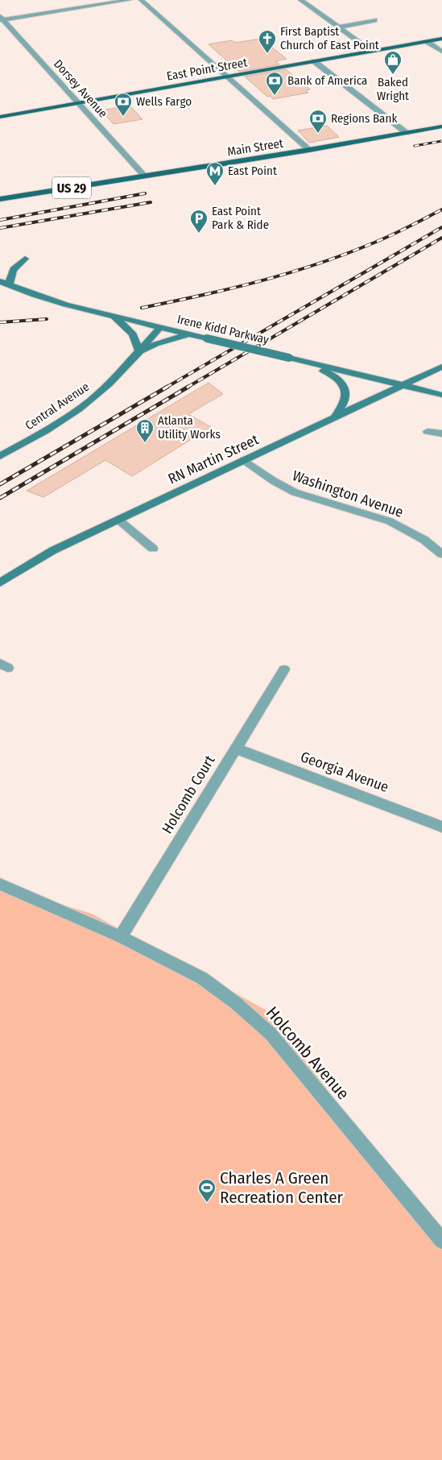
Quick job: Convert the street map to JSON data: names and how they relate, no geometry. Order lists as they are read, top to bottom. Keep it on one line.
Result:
{"streets":{"main road":["East Point Street","Main Street","US 29"],"street":["Dorsey Avenue","Irene Kidd Parkway","Central Avenue","RN Martin Street","Washington Avenue","Georgia Avenue","Holcomb Court","Holcomb Avenue"]},"crossings":[["East Point Street","Dorsey Avenue"],["Dorsey Avenue","Main Street"],["Irene Kidd Parkway","Central Avenue"],["Irene Kidd Parkway","RN Martin Street"],["RN Martin Street","Washington Avenue"],["Georgia Avenue","Holcomb Court"],["Holcomb Court","Holcomb Avenue"]],"places":{"church":["First Baptist Church of East Point"],"shop":["Baked Wright"],"bank":["Bank of America","Wells Fargo","Regions Bank"],"metro station":["East Point"],"parking":["East Point Park & Ride"],"building":["Atlanta Utility Works"],"sports":["Charles A Green Recreation Center"]}}
